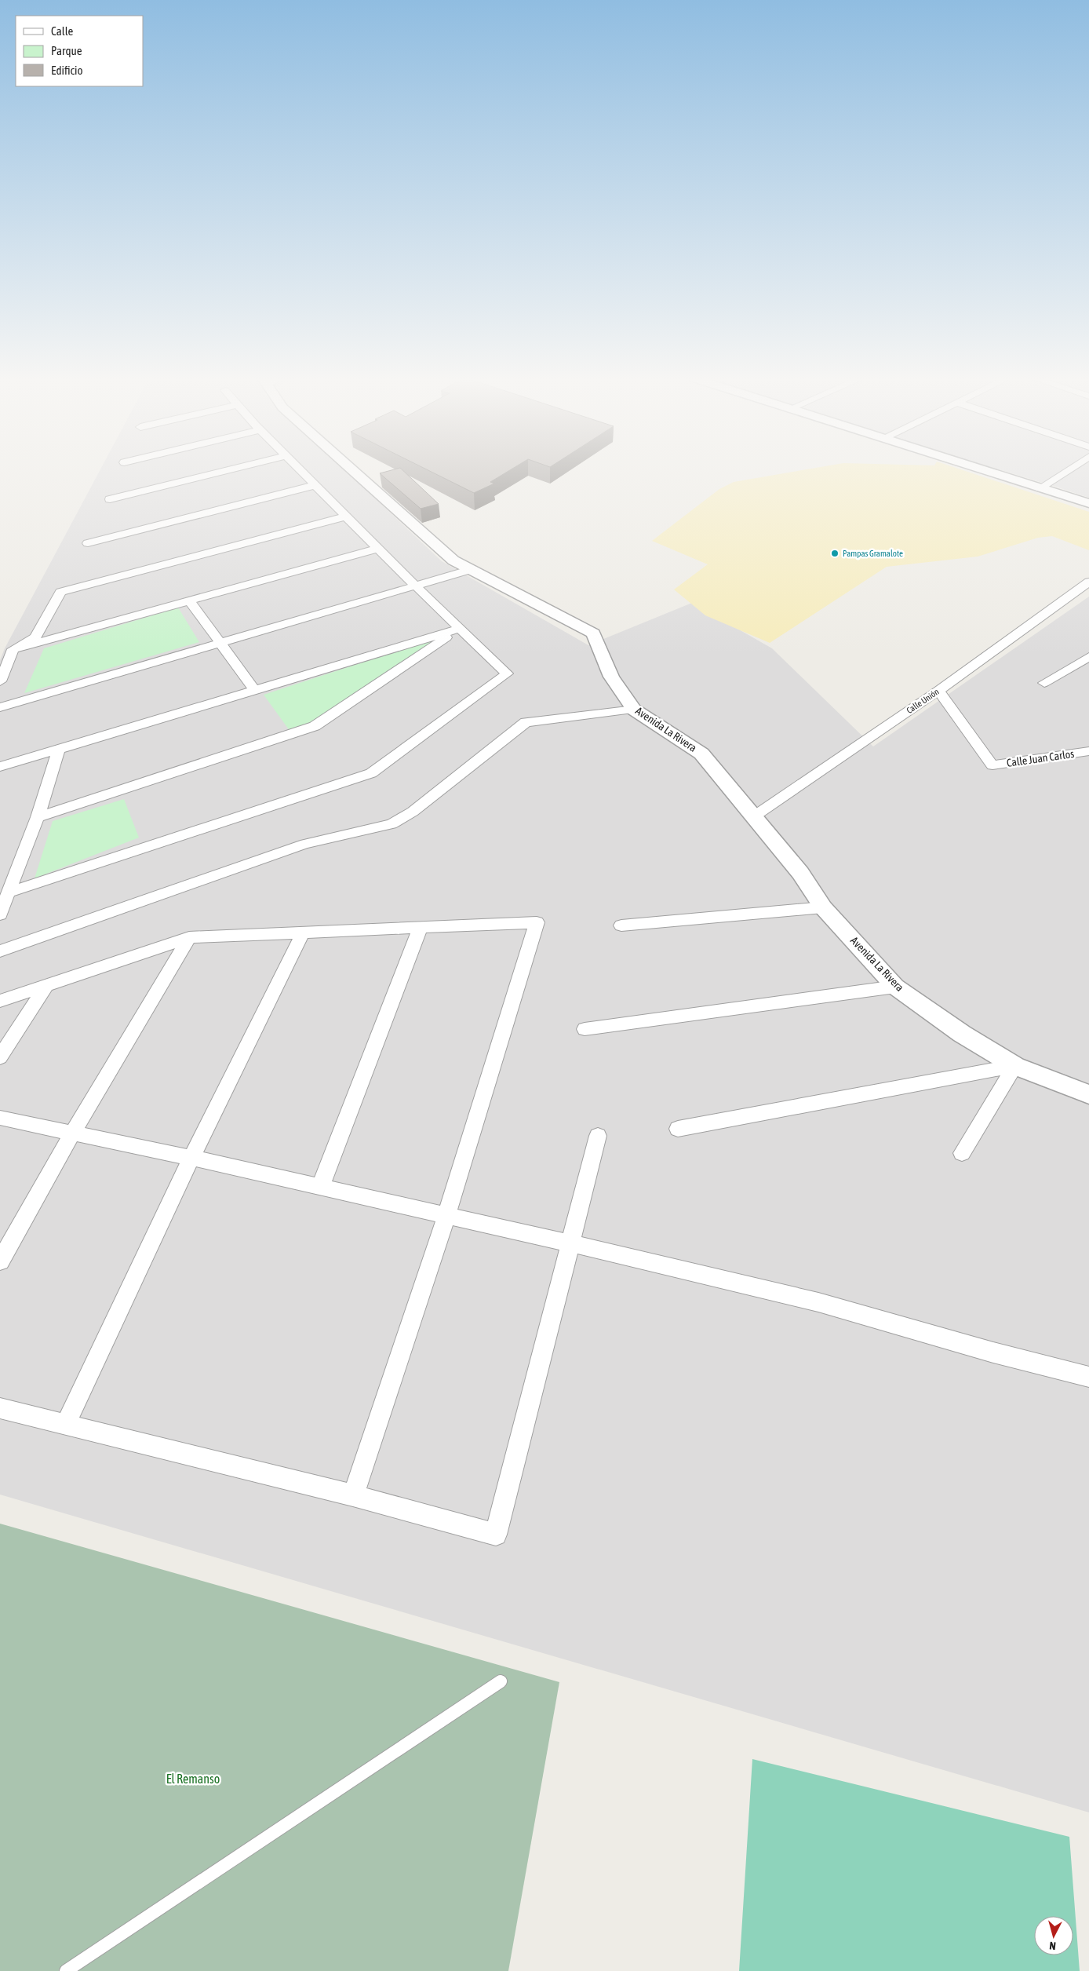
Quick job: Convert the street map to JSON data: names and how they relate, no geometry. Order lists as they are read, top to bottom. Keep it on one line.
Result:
{"streets":{"street":["Calle Unión","Avenida La Rivera","Calle Juan Carlos"]},"crossings":[["Calle Unión","Avenida La Rivera"],["Calle Unión","Calle Juan Carlos"]],"parks":["El Remanso"],"places":["Pampas Gramalote"],"legend":["Calle","Parque","Edificio"],"north":"bottom"}
